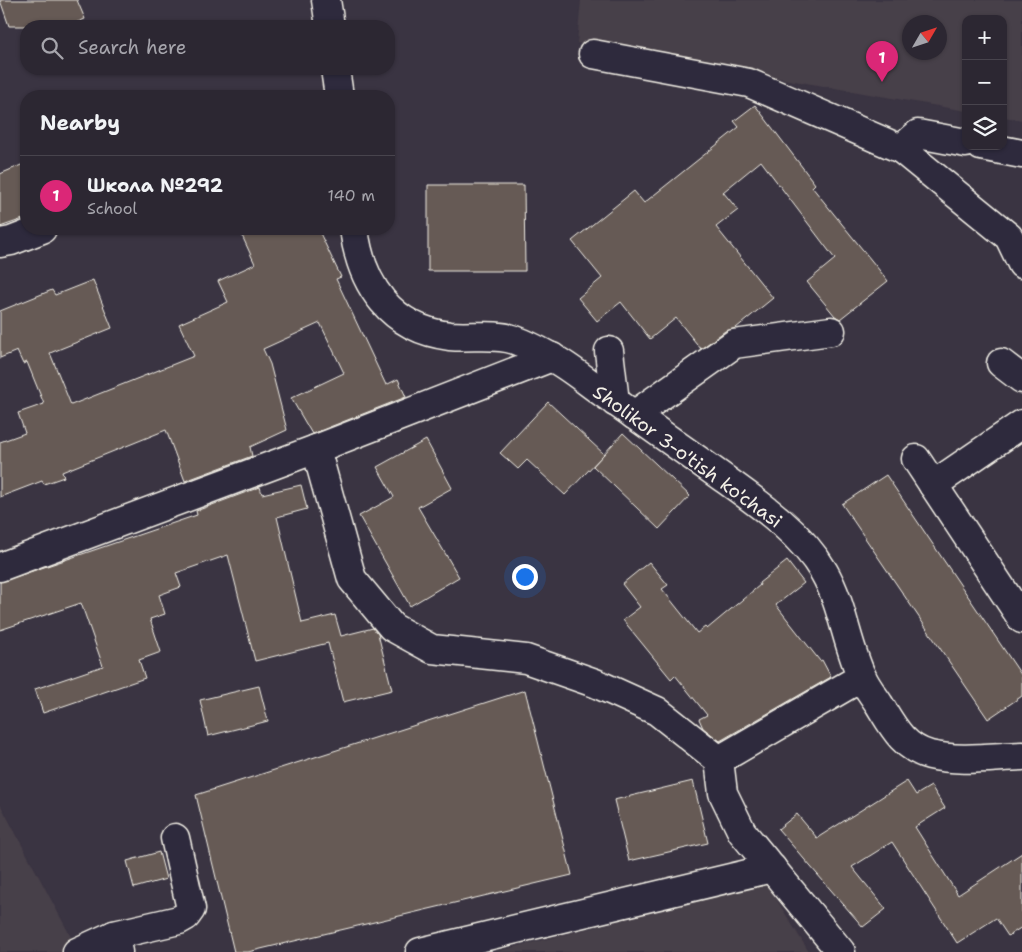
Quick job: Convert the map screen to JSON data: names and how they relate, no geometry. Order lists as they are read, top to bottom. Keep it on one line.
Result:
{"streets":{"street":["Sholikor 3-o'tish ko'chasi"]},"north":"top right","page":{"map_buttons":["+","−"],"search":"Search here","pins":"1","heading":"Nearby","list":[{"mark":"1","name":"Школа №292","note":"School","value":"140 m"}]}}
